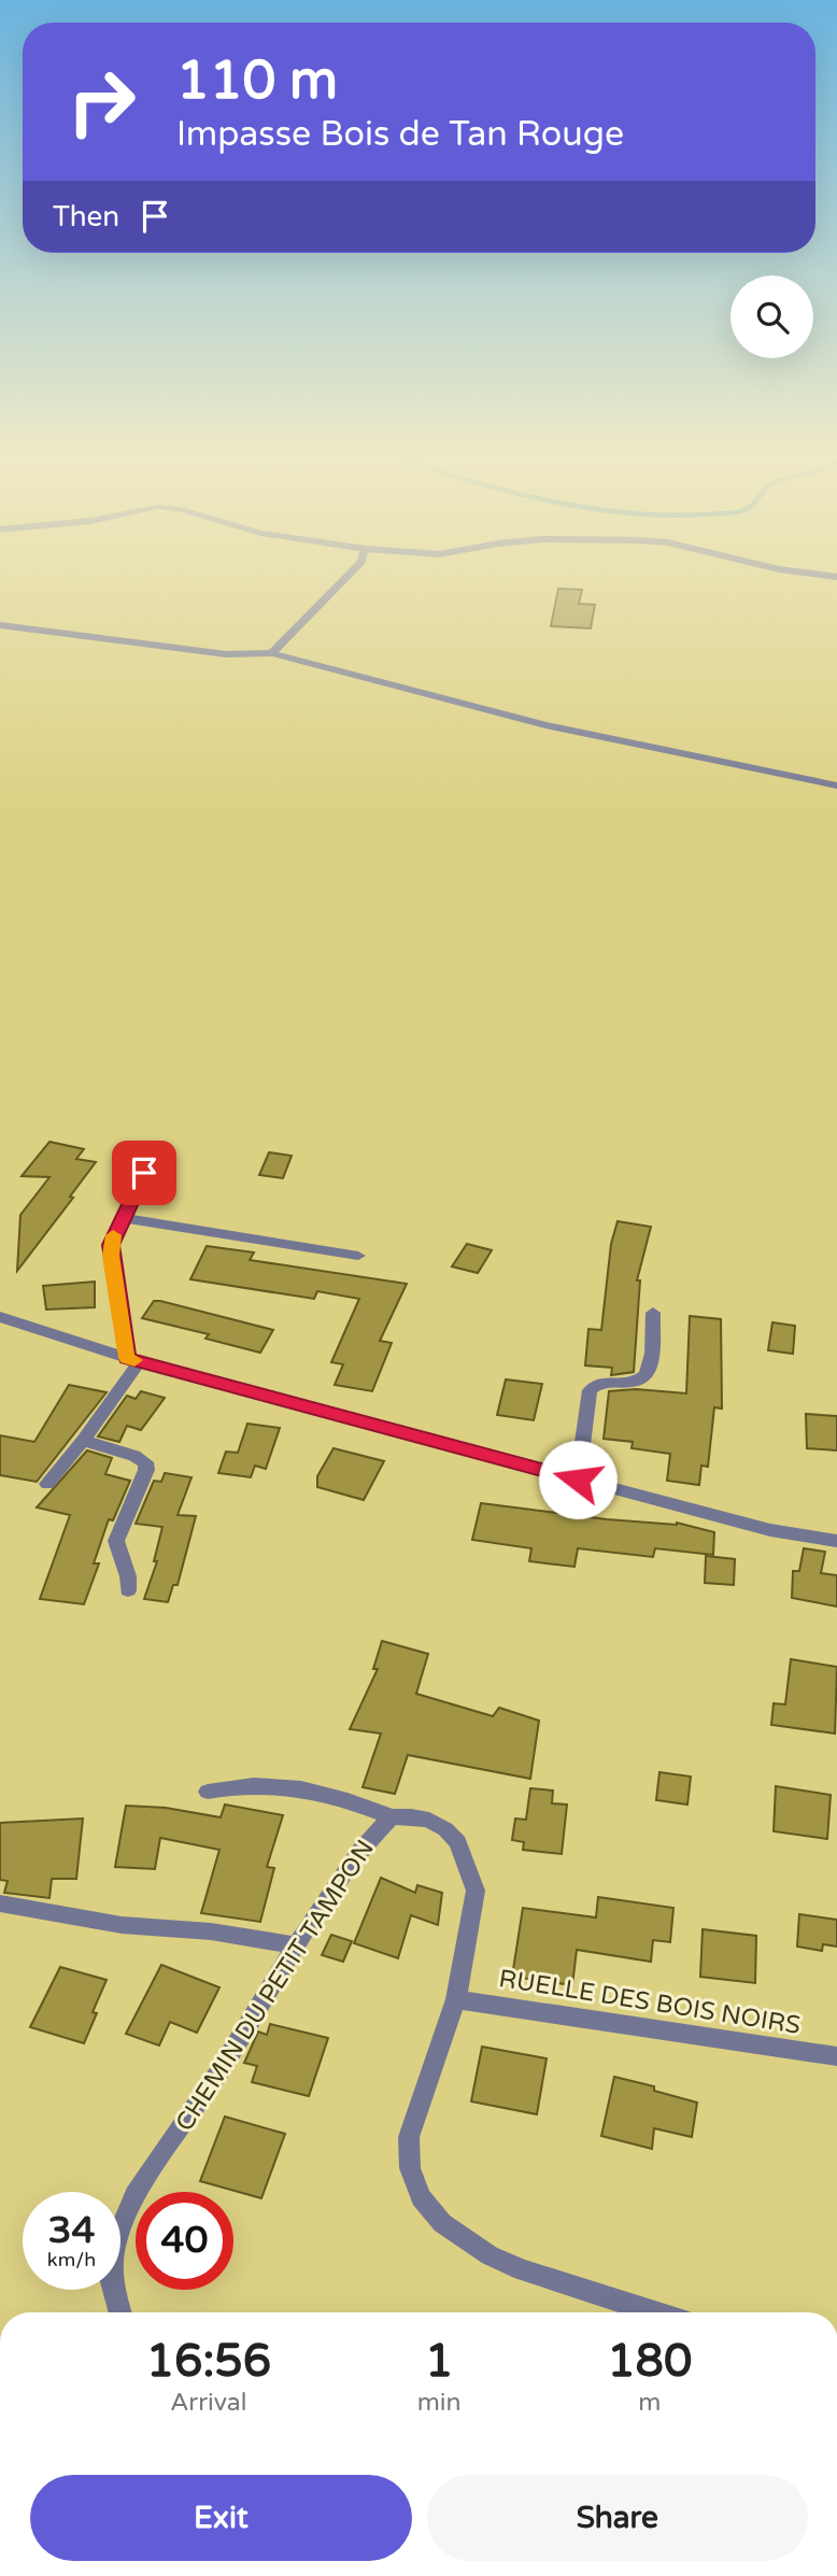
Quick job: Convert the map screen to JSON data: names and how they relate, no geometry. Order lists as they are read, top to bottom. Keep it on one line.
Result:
{"streets":{"street":["CHEMIN DU PETIT TAMPON","RUELLE DES BOIS NOIRS"]},"page":{"turn":["110 m","Impasse Bois de Tan Rouge"],"then":"Then","speed":"34 km/h","limit":"40","eta":["16:56","Arrival","1","min","180","m"],"buttons":["Exit","Share"]}}
